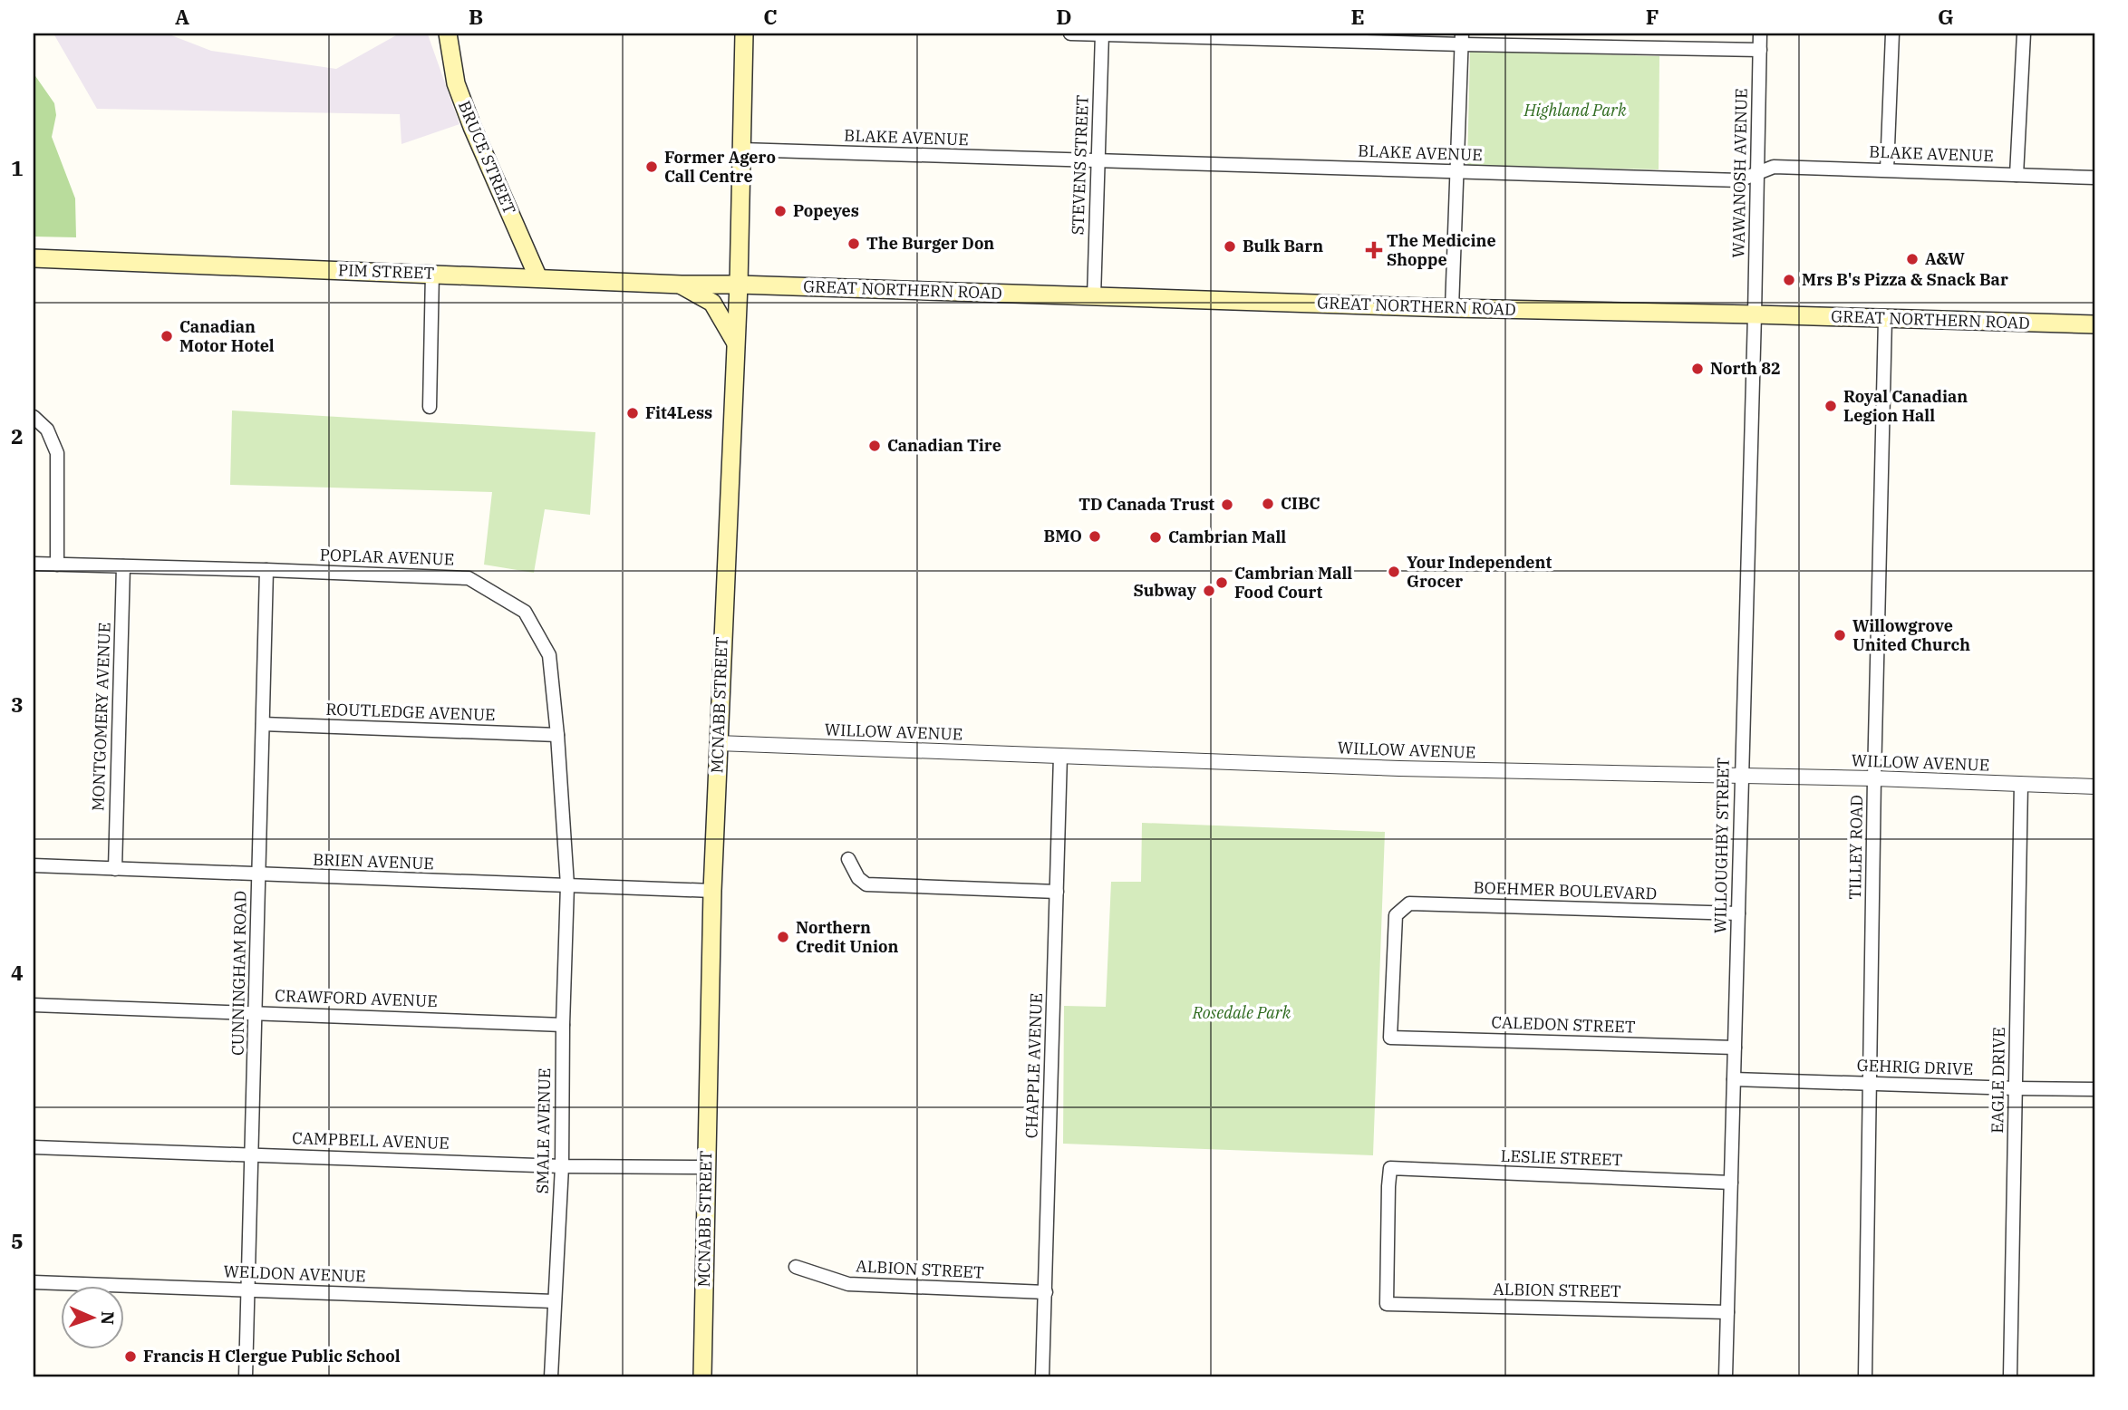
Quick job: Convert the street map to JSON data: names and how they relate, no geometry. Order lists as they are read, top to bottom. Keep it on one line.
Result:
{"streets":{"main road":["BRUCE STREET","PIM STREET","GREAT NORTHERN ROAD","MCNABB STREET"],"street":["BLAKE AVENUE","STEVENS STREET","WAWANOSH AVENUE","POPLAR AVENUE","ROUTLEDGE AVENUE","MONTGOMERY AVENUE","WILLOW AVENUE","WILLOUGHBY STREET","TILLEY ROAD","BRIEN AVENUE","BOEHMER BOULEVARD","CUNNINGHAM ROAD","CRAWFORD AVENUE","CALEDON STREET","CHAPPLE AVENUE","GEHRIG DRIVE","EAGLE DRIVE","SMALE AVENUE","CAMPBELL AVENUE","LESLIE STREET","ALBION STREET","WELDON AVENUE"]},"crossings":[["BLAKE AVENUE","STEVENS STREET"],["BLAKE AVENUE","WAWANOSH AVENUE"],["BLAKE AVENUE","MCNABB STREET"],["BRUCE STREET","PIM STREET"],["STEVENS STREET","GREAT NORTHERN ROAD"],["WAWANOSH AVENUE","GREAT NORTHERN ROAD"],["WAWANOSH AVENUE","WILLOUGHBY STREET"],["PIM STREET","GREAT NORTHERN ROAD"],["PIM STREET","MCNABB STREET"],["GREAT NORTHERN ROAD","MCNABB STREET"],["GREAT NORTHERN ROAD","WILLOUGHBY STREET"],["GREAT NORTHERN ROAD","TILLEY ROAD"],["POPLAR AVENUE","ROUTLEDGE AVENUE"],["POPLAR AVENUE","MONTGOMERY AVENUE"],["POPLAR AVENUE","BRIEN AVENUE"],["POPLAR AVENUE","CUNNINGHAM ROAD"],["POPLAR AVENUE","SMALE AVENUE"],["MCNABB STREET","WILLOW AVENUE"],["MCNABB STREET","BRIEN AVENUE"],["MCNABB STREET","CAMPBELL AVENUE"],["ROUTLEDGE AVENUE","CUNNINGHAM ROAD"],["MONTGOMERY AVENUE","BRIEN AVENUE"],["WILLOW AVENUE","WILLOUGHBY STREET"],["WILLOW AVENUE","TILLEY ROAD"],["WILLOW AVENUE","CHAPPLE AVENUE"],["WILLOW AVENUE","EAGLE DRIVE"],["WILLOUGHBY STREET","BOEHMER BOULEVARD"],["WILLOUGHBY STREET","CALEDON STREET"],["WILLOUGHBY STREET","GEHRIG DRIVE"],["WILLOUGHBY STREET","LESLIE STREET"],["WILLOUGHBY STREET","ALBION STREET"],["TILLEY ROAD","GEHRIG DRIVE"],["BRIEN AVENUE","CUNNINGHAM ROAD"],["BRIEN AVENUE","SMALE AVENUE"],["BOEHMER BOULEVARD","CALEDON STREET"],["CUNNINGHAM ROAD","CRAWFORD AVENUE"],["CUNNINGHAM ROAD","CAMPBELL AVENUE"],["CUNNINGHAM ROAD","WELDON AVENUE"],["CRAWFORD AVENUE","SMALE AVENUE"],["CHAPPLE AVENUE","ALBION STREET"],["GEHRIG DRIVE","EAGLE DRIVE"],["SMALE AVENUE","CAMPBELL AVENUE"],["SMALE AVENUE","WELDON AVENUE"],["LESLIE STREET","ALBION STREET"]],"parks":["Highland Park","Rosedale Park"],"places":{"other":["Former Agero Call Centre","Popeyes","The Burger Don","Bulk Barn","A&W","Mrs B's Pizza & Snack Bar","Canadian Motor Hotel","North 82","Royal Canadian Legion Hall","Fit4Less","Canadian Tire","CIBC","TD Canada Trust","BMO","Cambrian Mall","Your Independent Grocer","Cambrian Mall Food Court","Subway","Willowgrove United Church","Northern Credit Union","Francis H Clergue Public School"],"health":["The Medicine Shoppe"]},"north":"right","grid":{"columns":["A","B","C","D","E","F","G"],"rows":["1","2","3","4","5"]}}
